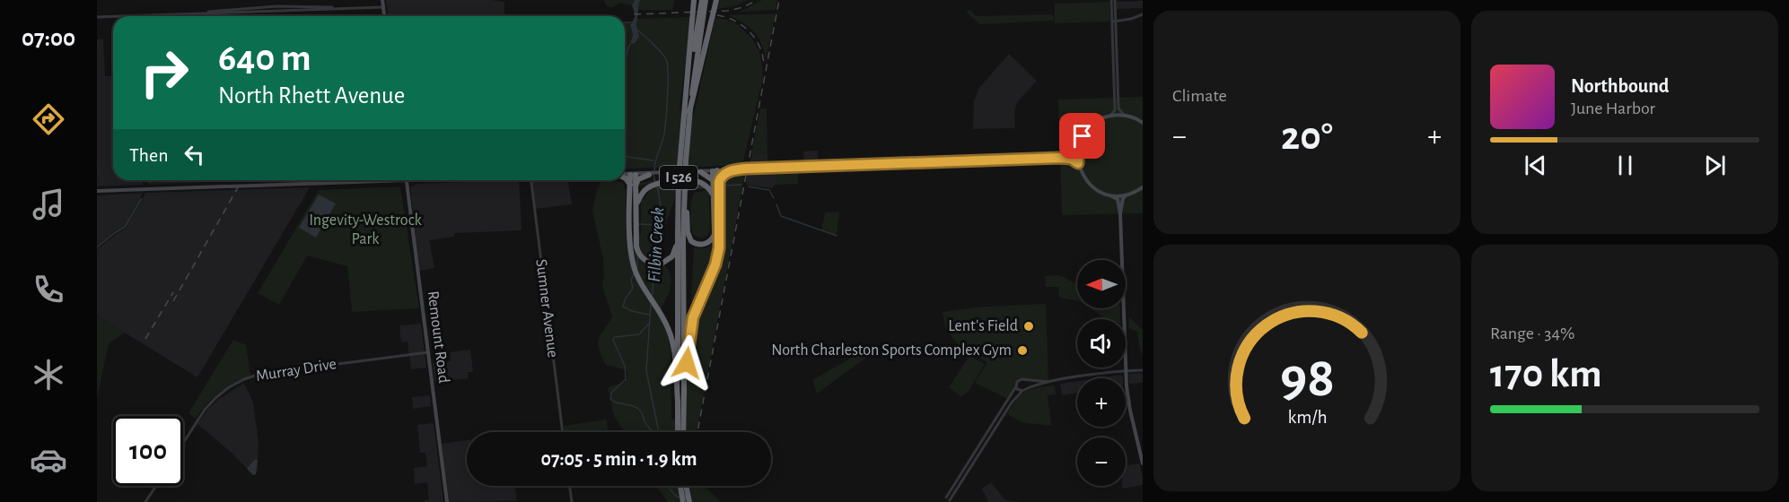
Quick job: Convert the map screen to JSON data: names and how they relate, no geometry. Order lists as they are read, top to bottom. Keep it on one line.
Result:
{"streets":{"highway":["I 526"],"main road":["Remount Road"],"street":["Sumner Avenue","Murray Drive"]},"crossings":[["Remount Road","Murray Drive"]],"water":["Filbin Creek"],"parks":["Ingevity-Westrock Park"],"places":["Lent's Field","North Charleston Sports Complex Gym"],"north":"left","page":{"tabs":"07:00","tile":["Climate",["Range · 34%","170 km"]],"turn":["640 m","North Rhett Avenue"],"song":["Northbound","June Harbor"],"heat":["−","20°","+"],"then":"Then","map_buttons":["+","−"],"limit":"100","trip":"07:05 · 5 min · 1.9 km","gauge":["98","km/h"]}}
